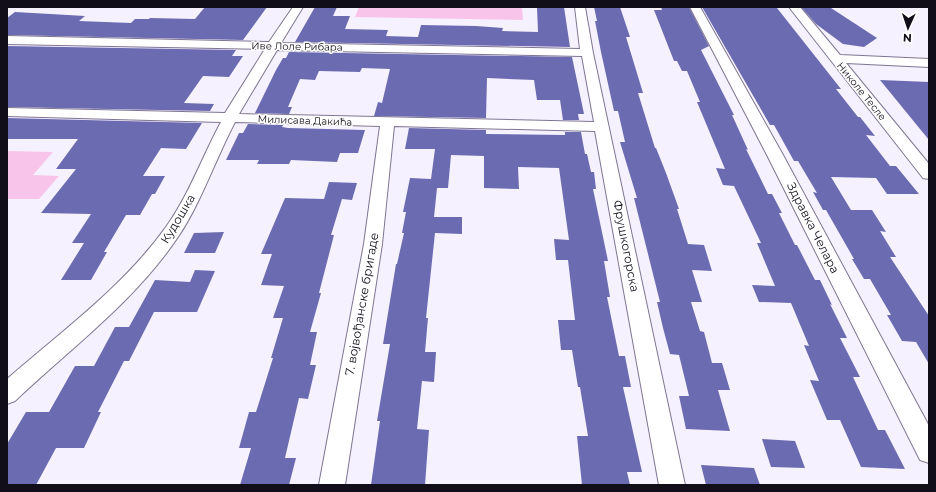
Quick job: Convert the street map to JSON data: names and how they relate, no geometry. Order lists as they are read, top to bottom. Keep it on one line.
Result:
{"streets":{"street":["Иве Лоле Рибара","Николе Тесле","Милисава Дакића","Кудошка","Здравка Челара","Фрушкогорска","7. војвођанске бригаде"]},"crossings":[["Иве Лоле Рибара","Кудошка"],["Иве Лоле Рибара","Фрушкогорска"],["Милисава Дакића","Кудошка"],["Милисава Дакића","Фрушкогорска"],["Милисава Дакића","7. војвођанске бригаде"]],"north":"bottom"}
